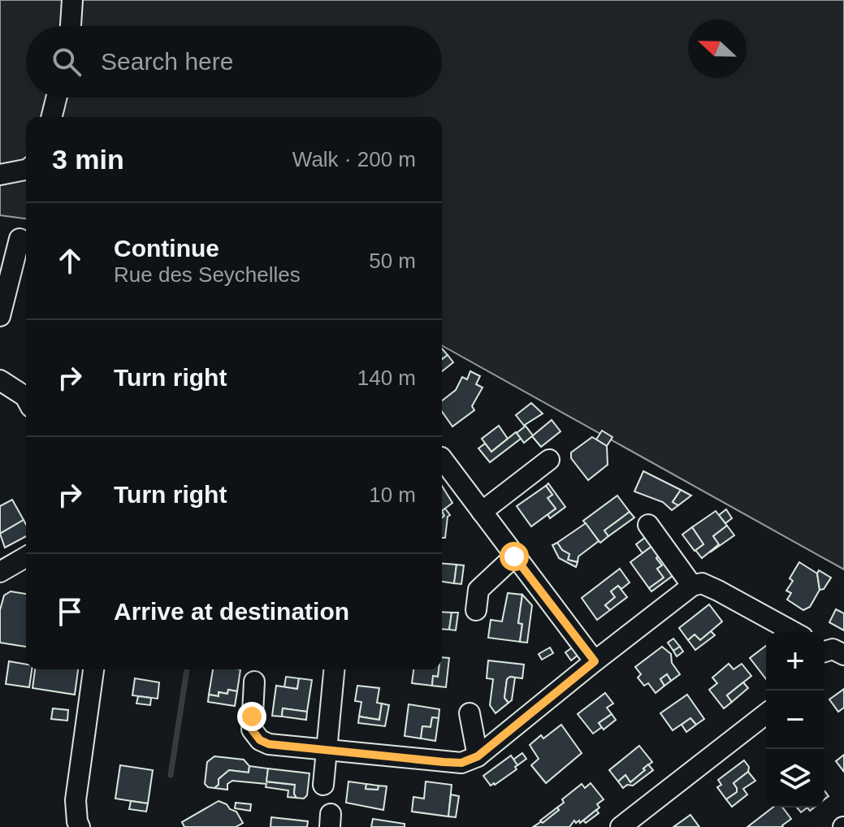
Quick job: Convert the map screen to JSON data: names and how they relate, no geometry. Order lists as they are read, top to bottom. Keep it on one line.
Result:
{"north":"left","page":{"search":"Search here","heading":["3 min","Walk · 200 m"],"list":[["Continue","Rue des Seychelles","50 m"],["Turn right","140 m"],["Turn right","10 m"],"Arrive at destination"],"map_buttons":["+","−"]}}
